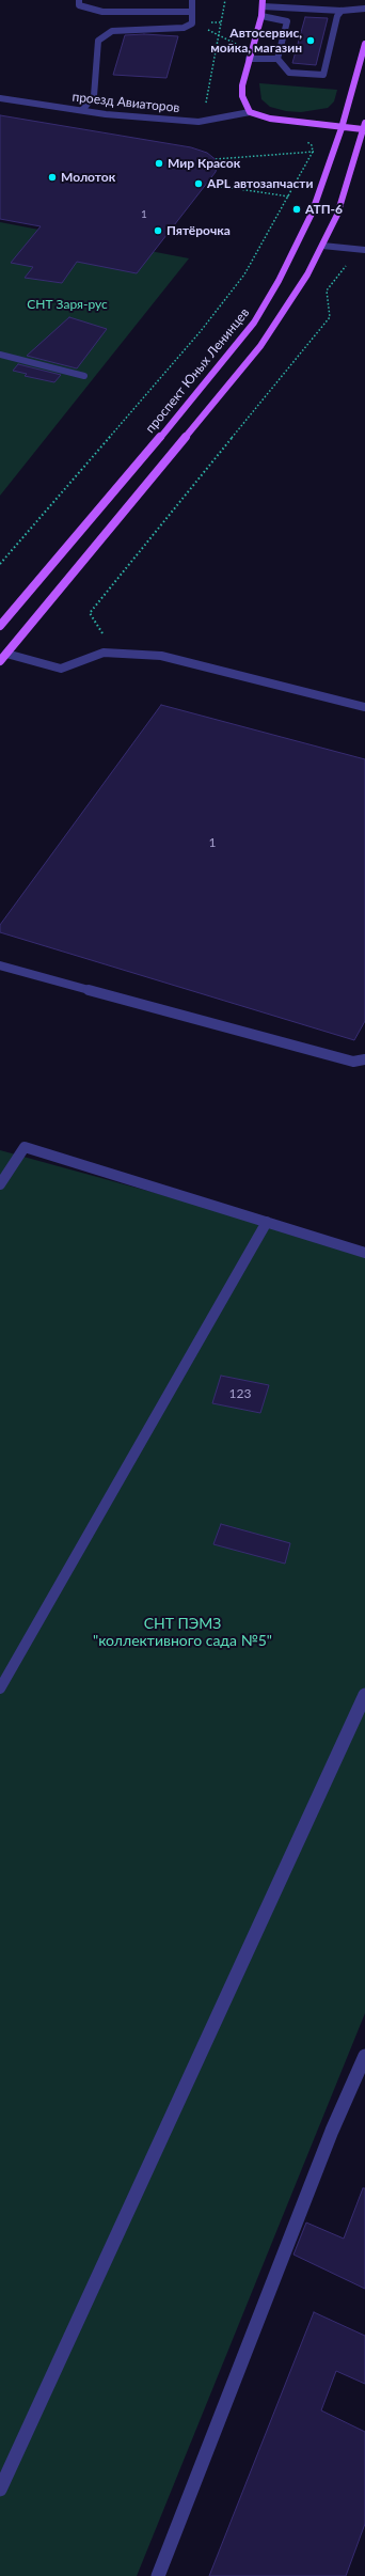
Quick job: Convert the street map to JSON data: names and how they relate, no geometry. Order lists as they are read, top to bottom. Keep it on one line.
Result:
{"streets":{"main road":["проспект Юных Ленинцев"],"street":["проезд Авиаторов"]},"parks":["СНТ Заря-рус","СНТ ПЭМЗ \"коллективного сада №5\""],"places":["Автосервис, мойка, магазин","Мир Красок","Молоток","APL автозапчасти","АТП-6","Пятёрочка"],"house_numbers":["1","1","123"]}
